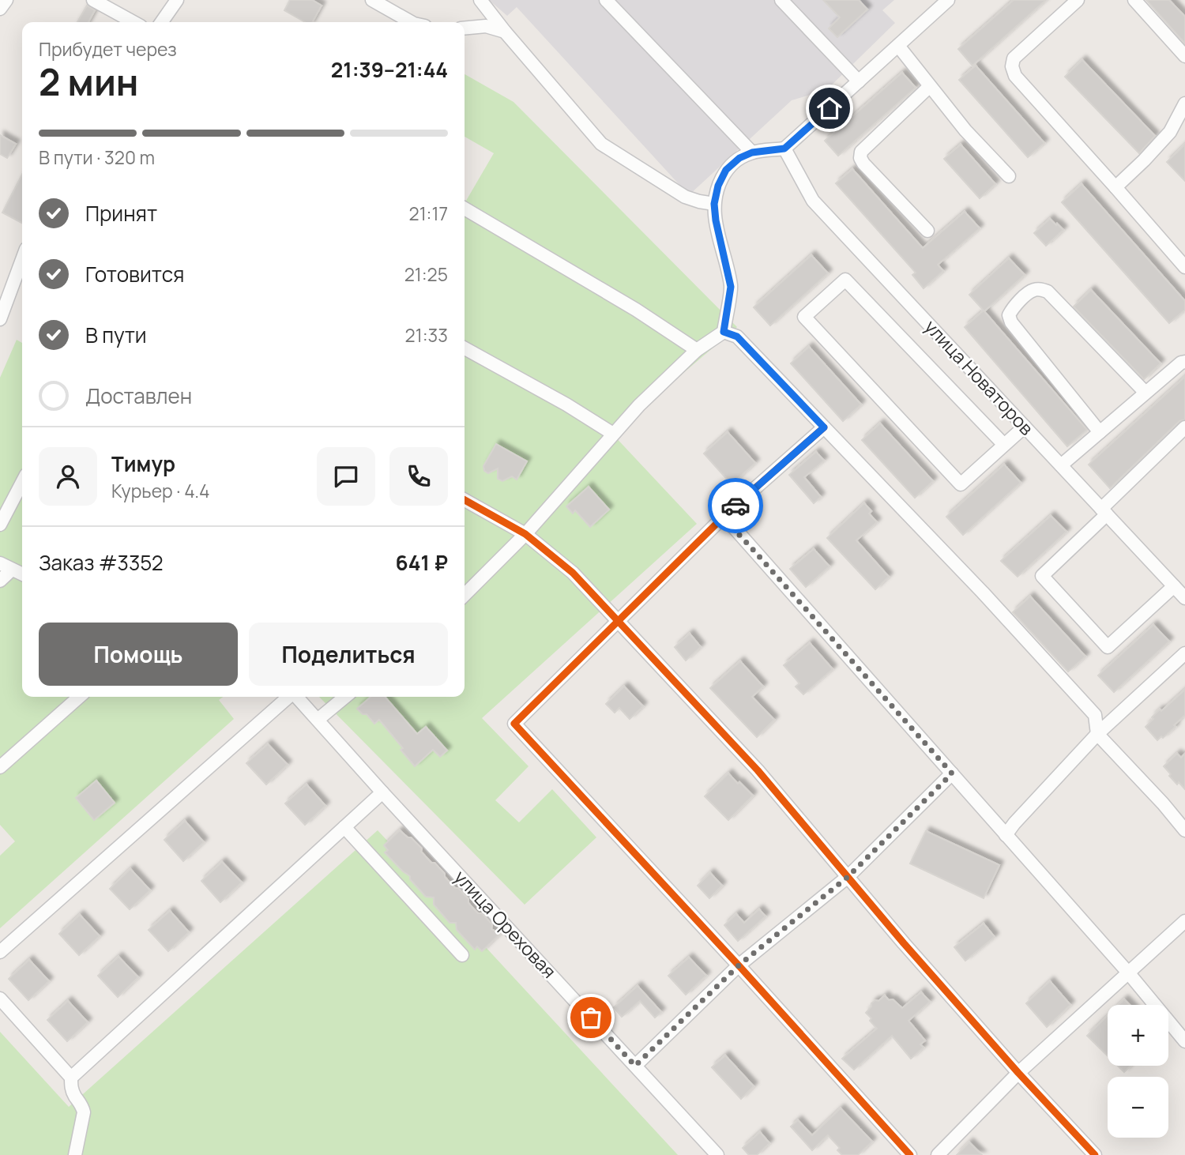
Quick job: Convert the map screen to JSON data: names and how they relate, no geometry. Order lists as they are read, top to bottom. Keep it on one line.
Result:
{"streets":{"street":["улица Новаторов","улица Ореховая"]},"page":{"heading":["2 мин","Прибудет через","21:39–21:44"],"panel":["Тимур","Курьер · 4.4","Заказ #3352","641 ₽"],"bar":"В пути · 320 m","list":[["Принят","21:17"],["Готовится","21:25"],["В пути","21:33"],"Доставлен"],"buttons":["Помощь","Поделиться"],"map_buttons":["+","−"]}}
